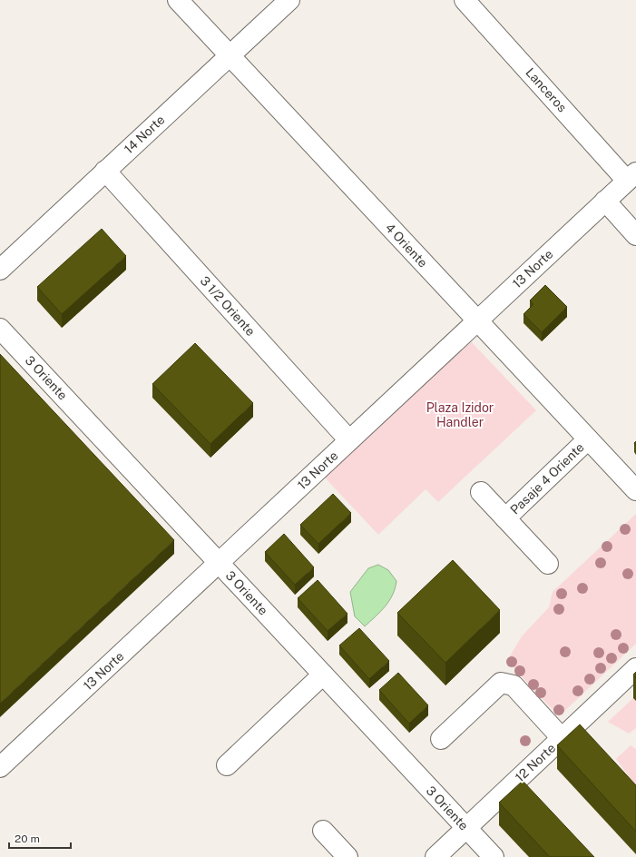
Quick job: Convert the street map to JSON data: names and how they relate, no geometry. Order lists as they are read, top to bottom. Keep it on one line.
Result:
{"streets":{"street":["Lanceros","14 Norte","4 Oriente","13 Norte","3 1/2 Oriente","3 Oriente","Pasaje 4 Oriente","12 Norte"]},"crossings":[["Lanceros","13 Norte"],["14 Norte","4 Oriente"],["14 Norte","3 1/2 Oriente"],["4 Oriente","13 Norte"],["4 Oriente","Pasaje 4 Oriente"],["13 Norte","3 1/2 Oriente"],["13 Norte","3 Oriente"],["3 Oriente","12 Norte"]],"parks":["Plaza Izidor Handler"],"scale_bar":"20 m"}
